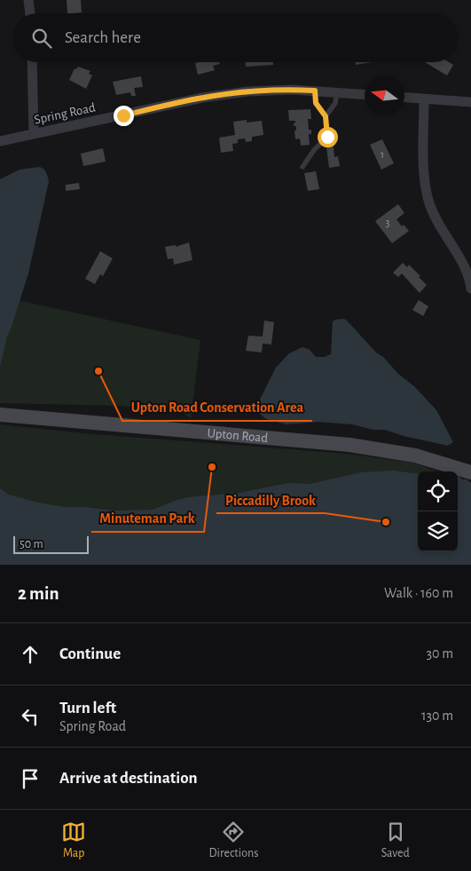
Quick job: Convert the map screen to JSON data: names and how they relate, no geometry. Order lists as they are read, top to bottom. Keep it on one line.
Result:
{"streets":{"main road":["Upton Road"],"street":["Spring Road"]},"places":["Upton Road Conservation Area","Minuteman Park","Piccadilly Brook"],"house_numbers":["1","3"],"scale_bar":"50 m","north":"left","page":{"search":"Search here","scale":"50 m","heading":["2 min","Walk · 160 m"],"list":[["Continue","30 m"],["Turn left","Spring Road","130 m"],"Arrive at destination"],"nav":["Map","Directions","Saved"]}}
